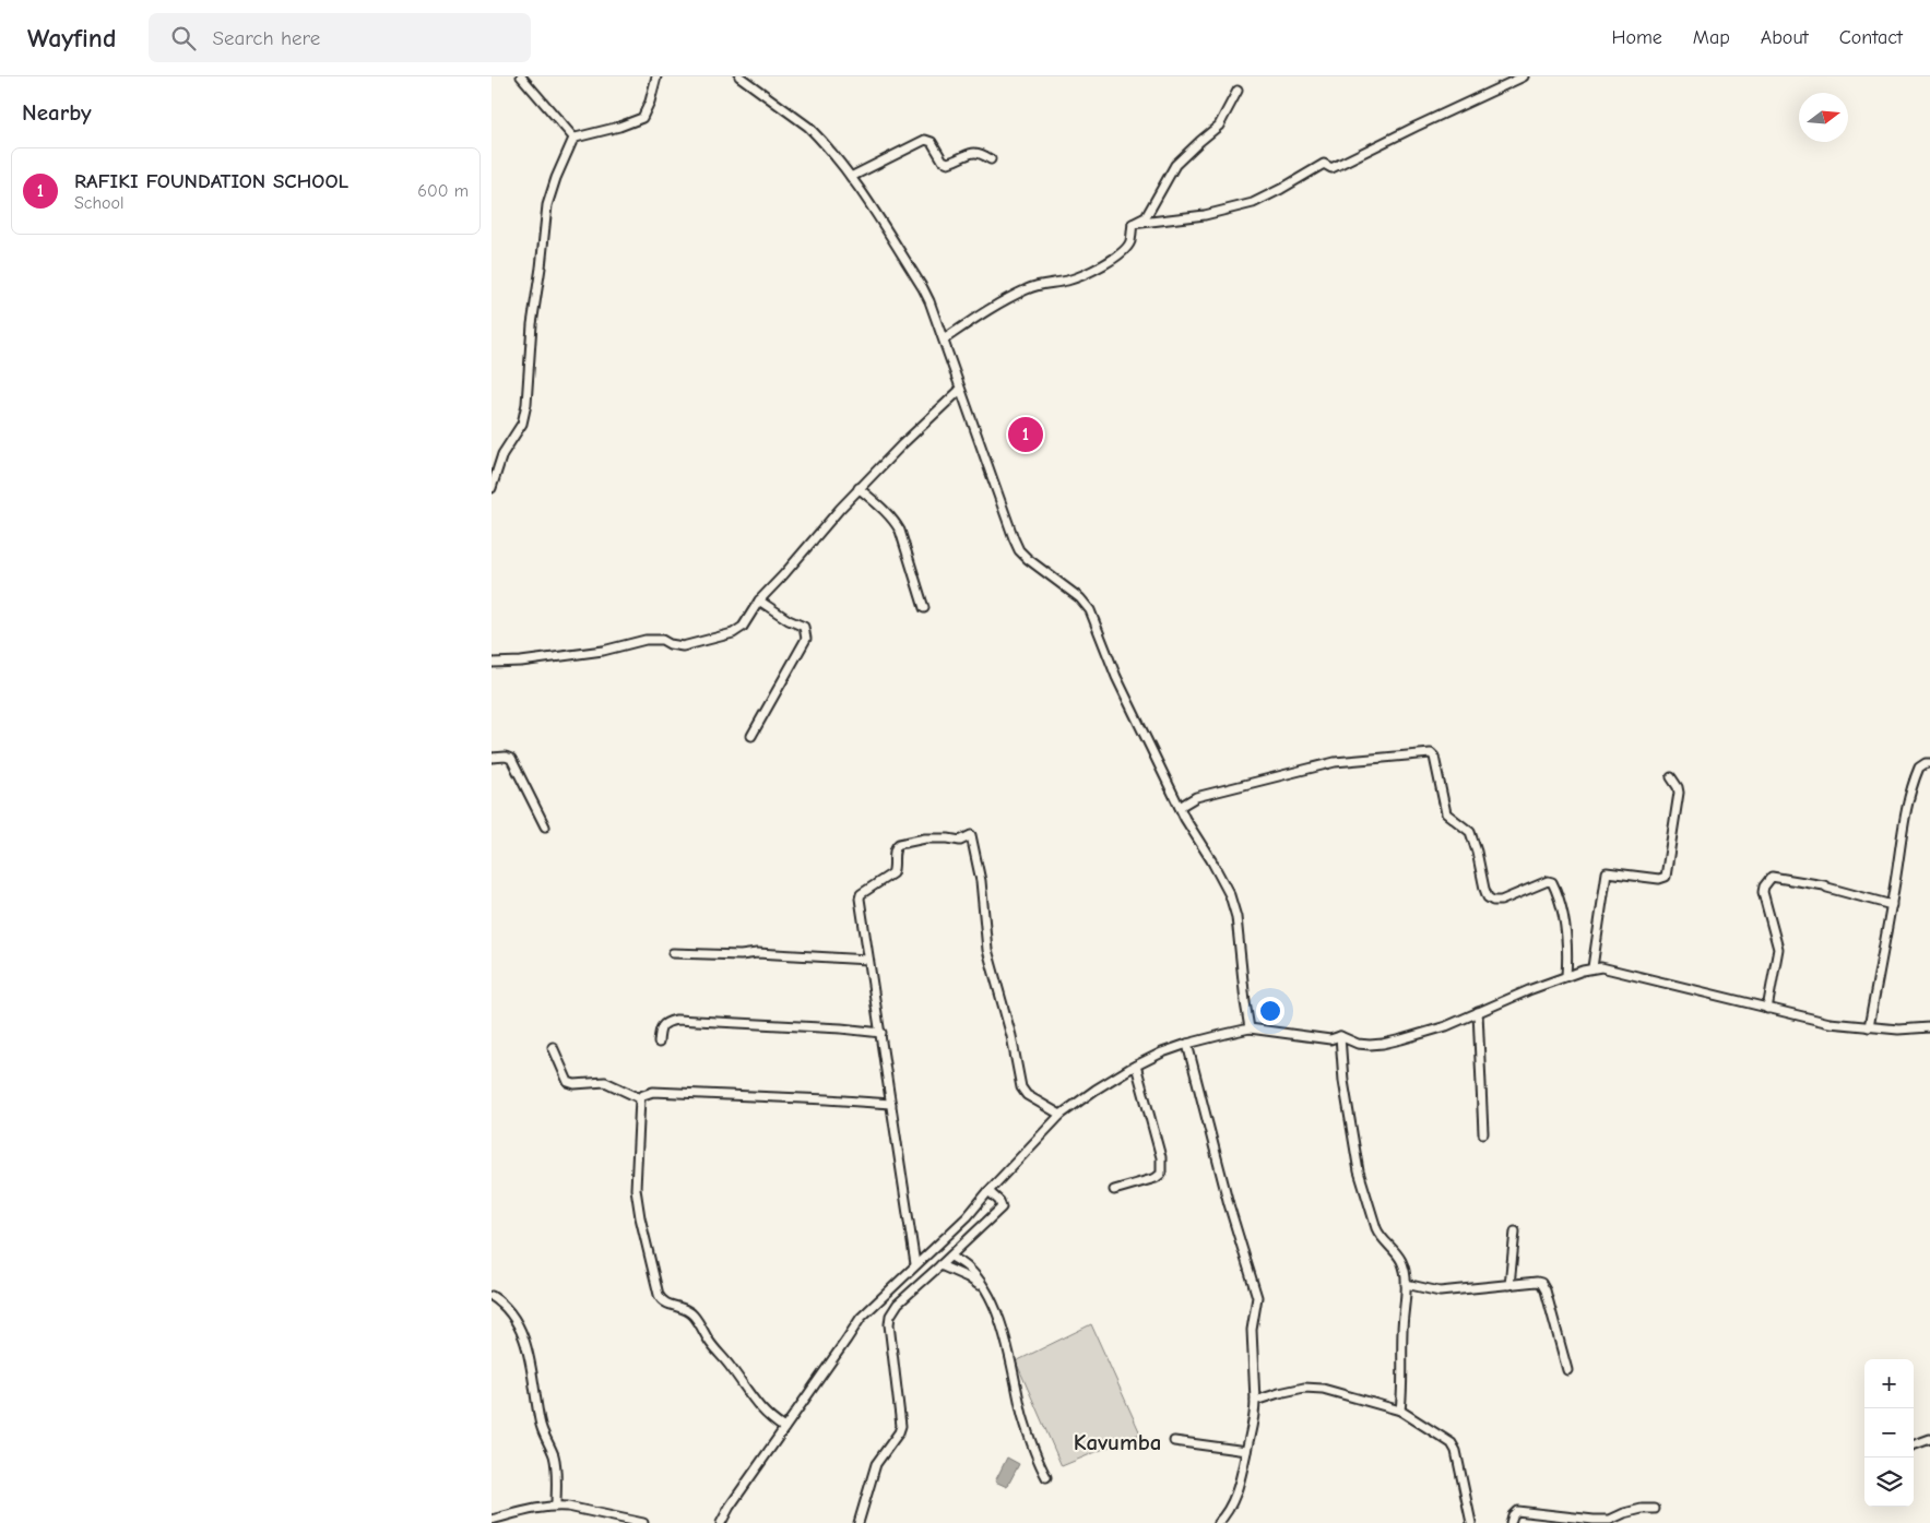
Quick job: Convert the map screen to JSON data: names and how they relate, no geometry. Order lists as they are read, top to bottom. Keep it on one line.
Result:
{"districts":["Kavumba"],"north":"right","page":{"header":"Wayfind","search":"Search here","nav":["Home","Map","About","Contact"],"heading":"Nearby","list":[{"mark":"1","name":"RAFIKI FOUNDATION SCHOOL","note":"School","value":"600 m"}],"pins":"1","map_buttons":["+","−"]}}
